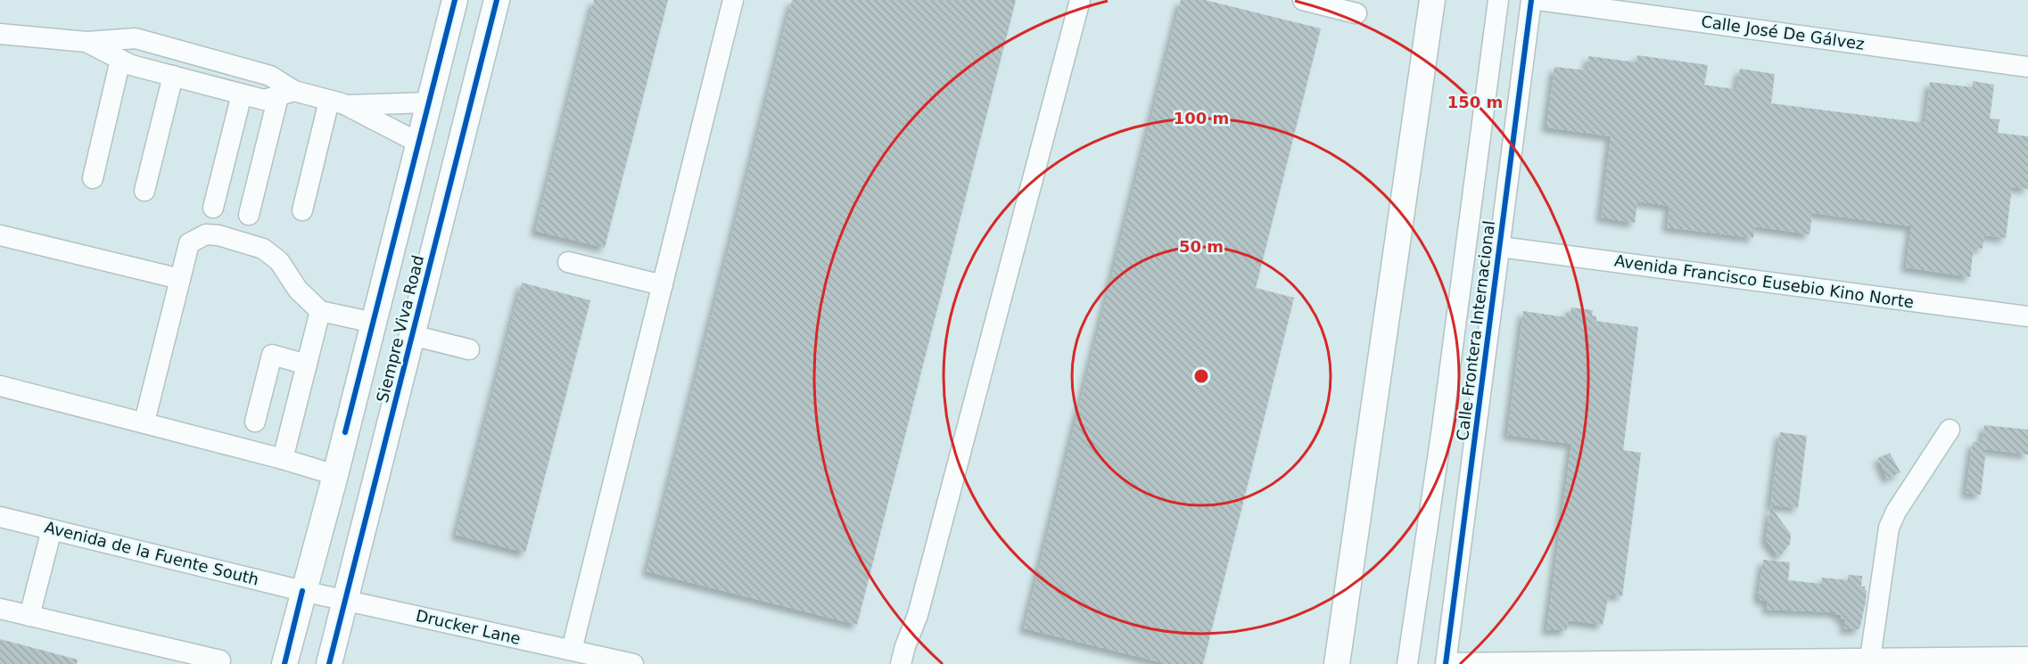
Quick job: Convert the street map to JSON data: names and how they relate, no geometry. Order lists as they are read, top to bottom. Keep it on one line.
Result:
{"streets":{"main road":["Siempre Viva Road"],"street":["Calle José De Gálvez","Avenida Francisco Eusebio Kino Norte","Calle Frontera Internacional","Avenida de la Fuente South","Drucker Lane"]},"crossings":[["Avenida Francisco Eusebio Kino Norte","Calle Frontera Internacional"],["Siempre Viva Road","Avenida de la Fuente South"],["Siempre Viva Road","Drucker Lane"],["Avenida de la Fuente South","Drucker Lane"]],"rings":["150 m","100 m","50 m"]}
